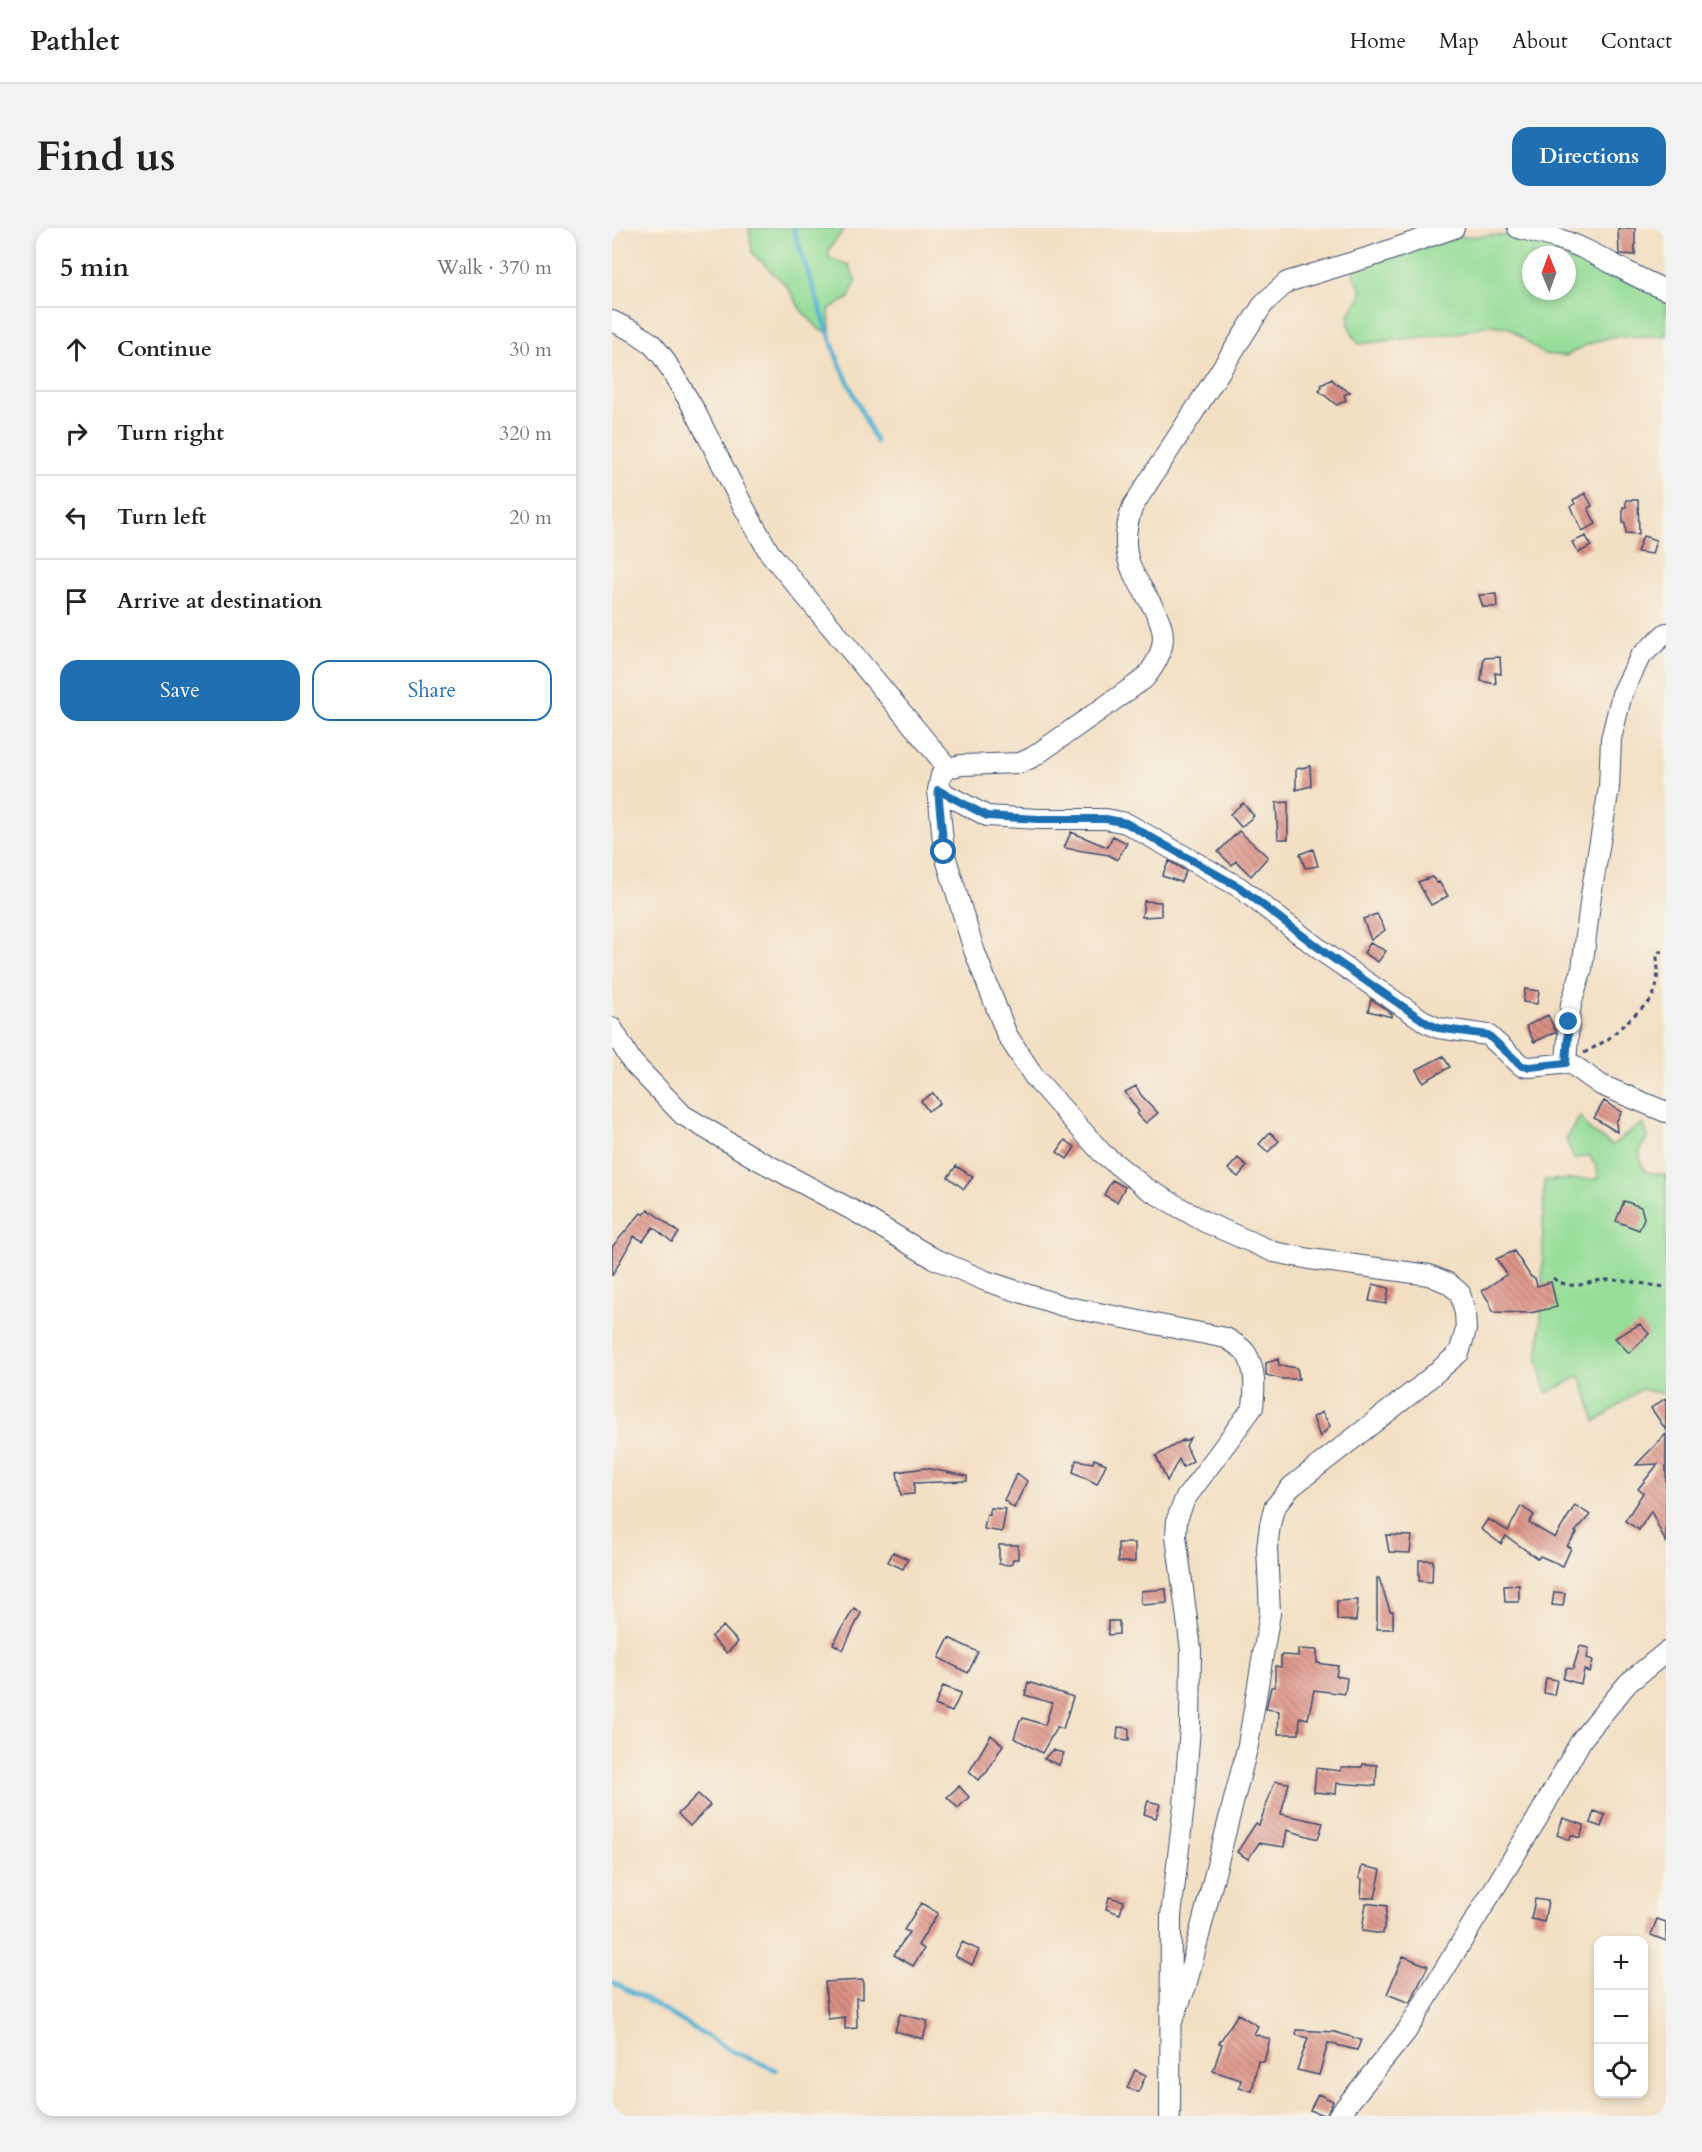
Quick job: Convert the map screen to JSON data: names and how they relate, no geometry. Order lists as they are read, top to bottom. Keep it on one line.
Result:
{"north":"top","page":{"header":"Pathlet","nav":["Home","Map","About","Contact"],"buttons":["Directions",["Save","Share"]],"title":"Find us","heading":["5 min","Walk · 370 m"],"list":[["Continue","30 m"],["Turn right","320 m"],["Turn left","20 m"],"Arrive at destination"],"map_buttons":["+","−"]}}
